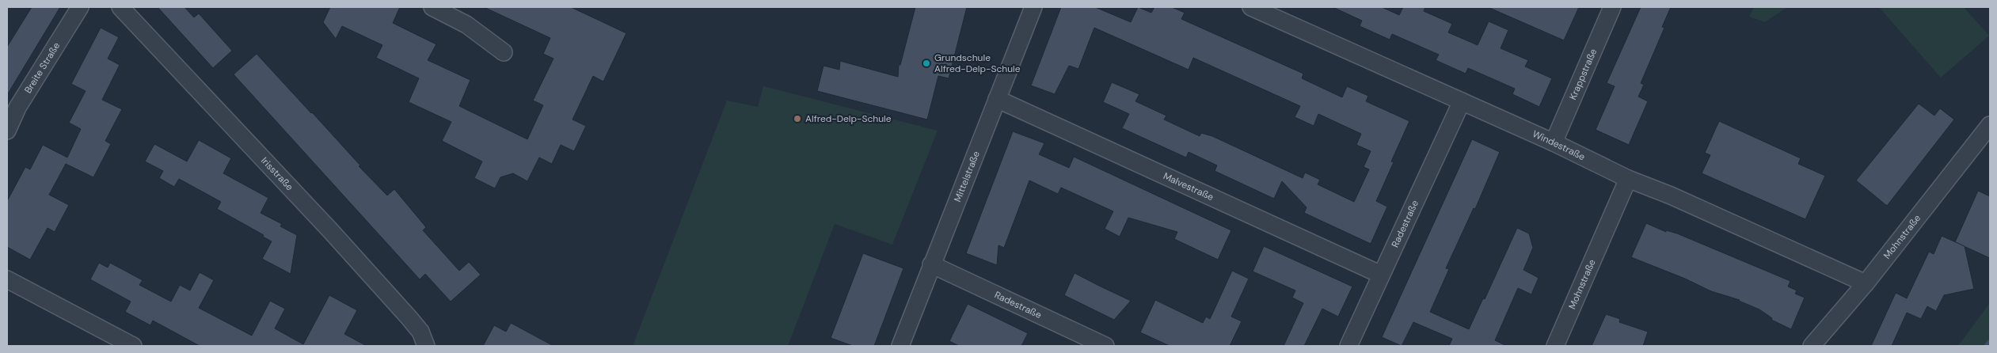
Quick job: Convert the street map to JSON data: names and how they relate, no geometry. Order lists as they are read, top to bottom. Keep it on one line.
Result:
{"streets":{"street":["Breite Straße","Krappstraße","Windestraße","Irisstraße","Mittelstraße","Malvestraße","Radestraße","Mohnstraße"]},"crossings":[["Krappstraße","Windestraße"],["Windestraße","Radestraße"],["Windestraße","Mohnstraße"],["Mittelstraße","Malvestraße"],["Mittelstraße","Radestraße"],["Malvestraße","Radestraße"]],"places":["Grundschule Alfred-Delp-Schule","Alfred-Delp-Schule"]}
